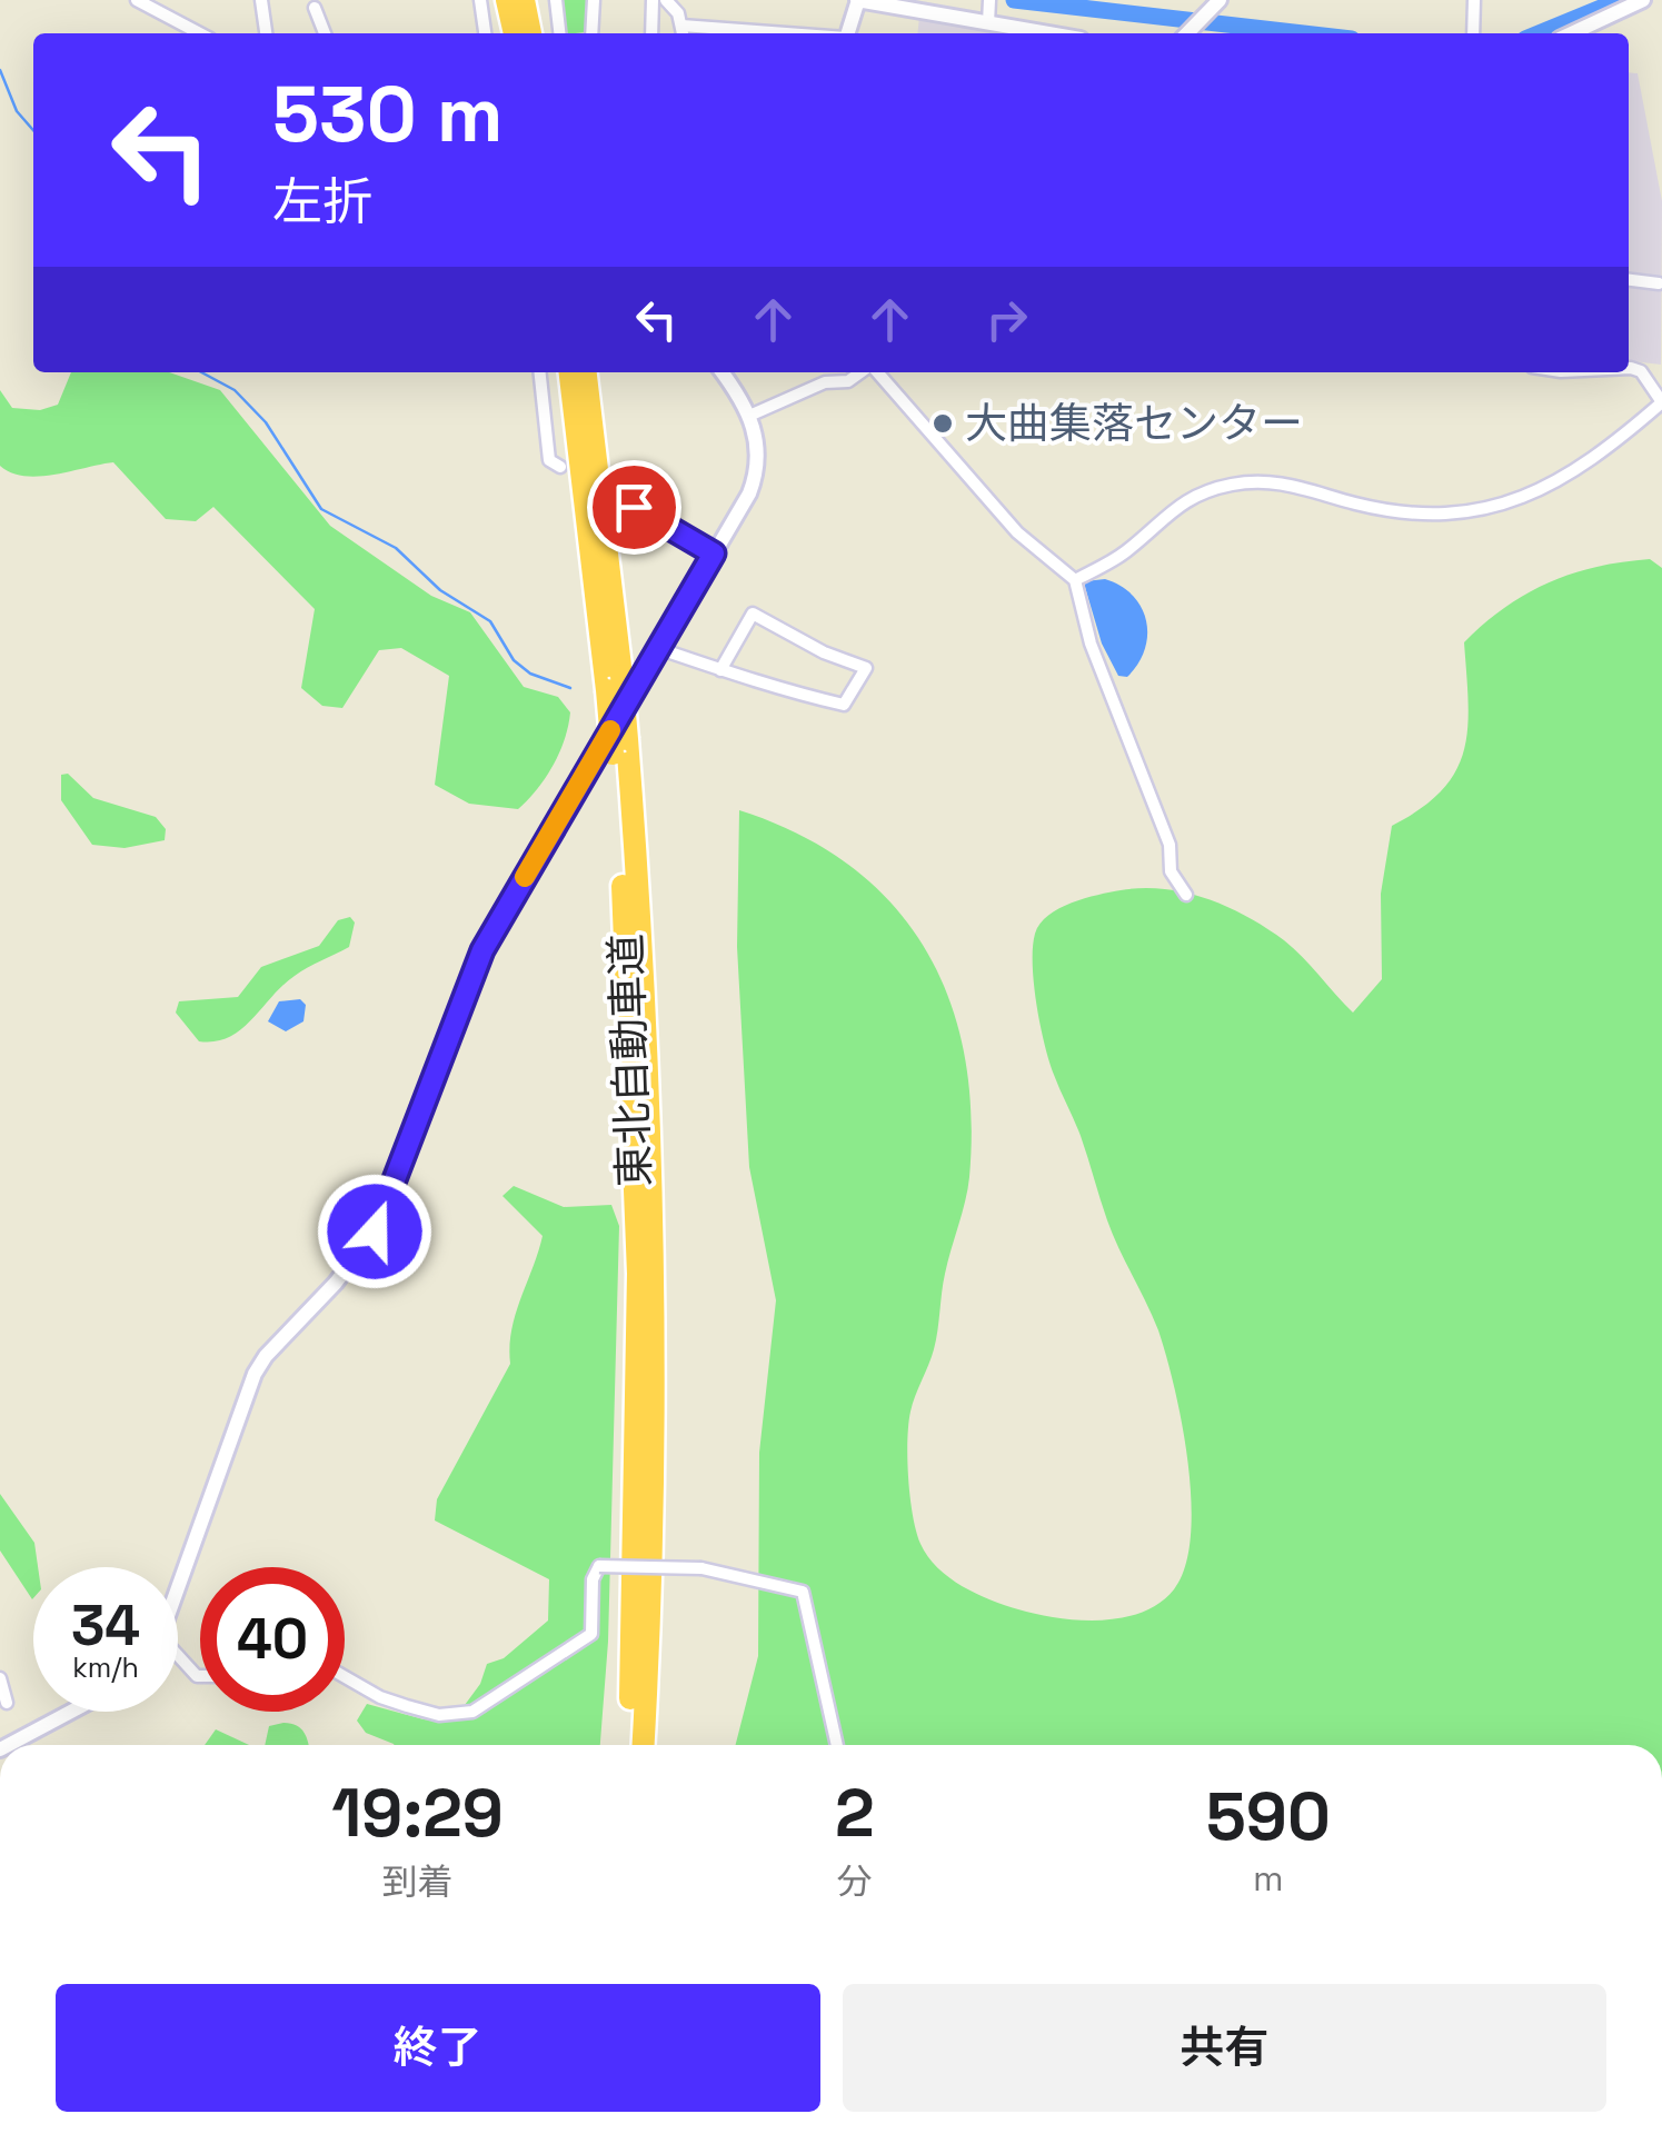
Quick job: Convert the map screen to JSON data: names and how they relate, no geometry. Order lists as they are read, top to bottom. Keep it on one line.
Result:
{"streets":{"highway":["東北自動車道"]},"places":["大曲集落センター"],"page":{"turn":["530 m","左折"],"speed":"34 km/h","limit":"40","eta":["19:29","到着","2","分","590","m"],"buttons":["終了","共有"]}}
